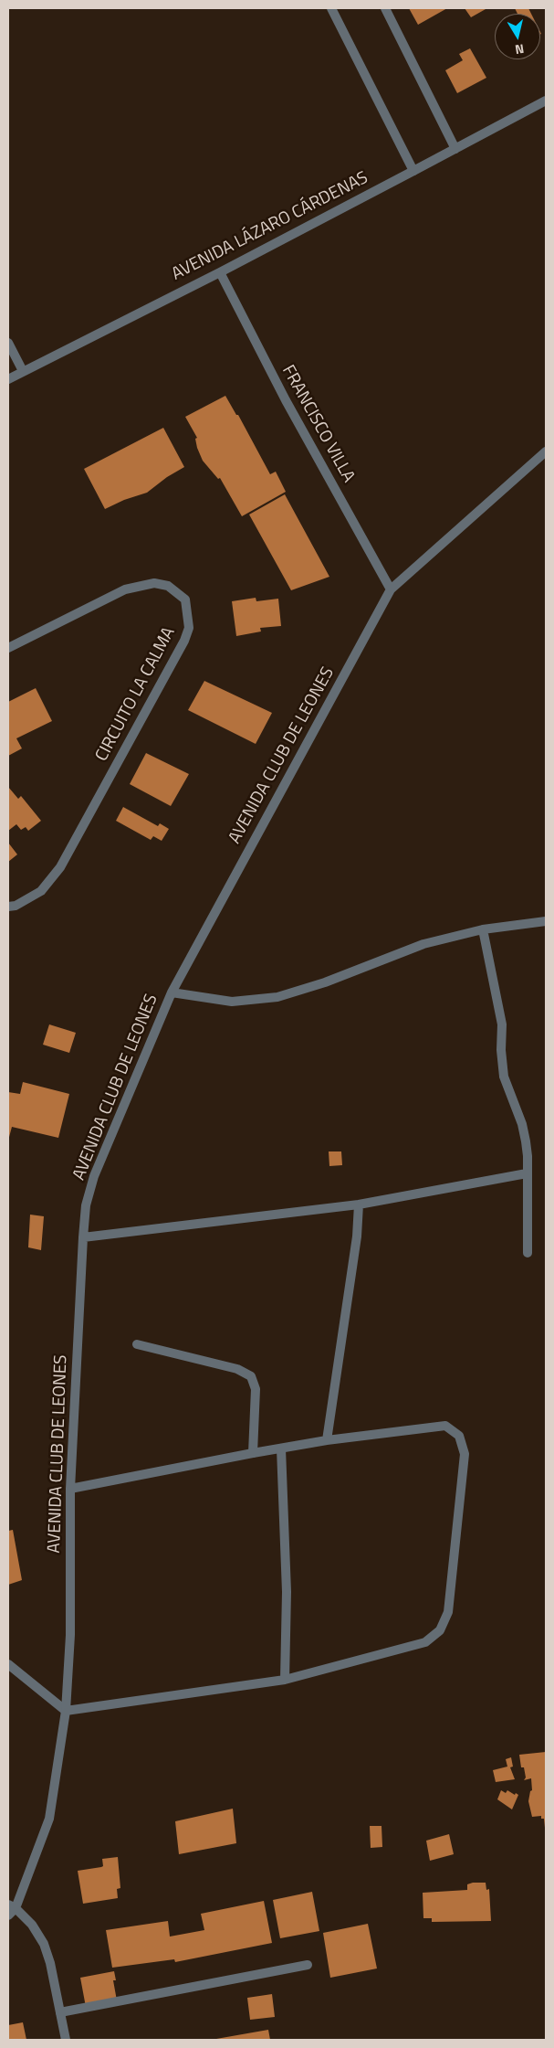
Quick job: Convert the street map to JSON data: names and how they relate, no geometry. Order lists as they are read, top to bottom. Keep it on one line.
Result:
{"streets":{"street":["AVENIDA LÁZARO CÁRDENAS","FRANCISCO VILLA","CIRCUITO LA CALMA","AVENIDA CLUB DE LEONES"]},"crossings":[["AVENIDA LÁZARO CÁRDENAS","FRANCISCO VILLA"],["FRANCISCO VILLA","AVENIDA CLUB DE LEONES"]],"north":"bottom"}
